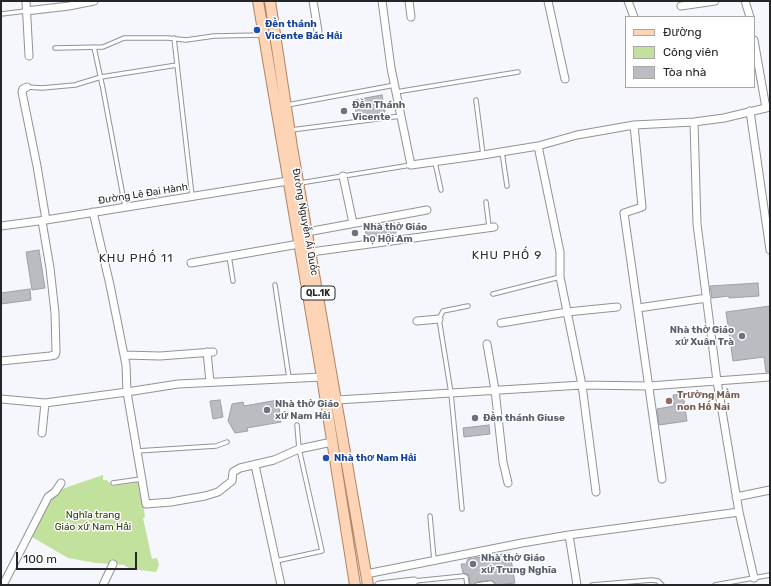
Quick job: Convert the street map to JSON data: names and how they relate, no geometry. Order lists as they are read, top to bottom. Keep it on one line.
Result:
{"streets":{"main road":["Đường Nguyễn Ái Quốc","QL.1K"],"street":["Đường Lê Đại Hành"]},"crossings":[["Đường Lê Đại Hành","Đường Nguyễn Ái Quốc"]],"districts":["KHU PHỐ 9","KHU PHỐ 11"],"parks":["Nghĩa trang Giáo xứ Nam Hải"],"places":["Đền thánh Vicente Bác Hải","Đền Thánh Vicente","Nhà thờ Giáo họ Hội Am","Nhà thờ Giáo xứ Xuân Trà","Trường Mầm non Hố Nai","Nhà thờ Giáo xứ Nam Hải","Đền thánh Giuse","Nhà thơ Nam Hải","Nhà thờ Giáo xứ Trung Nghĩa"],"legend":["Đường","Công viên","Tòa nhà"],"scale_bar":"100 m"}
